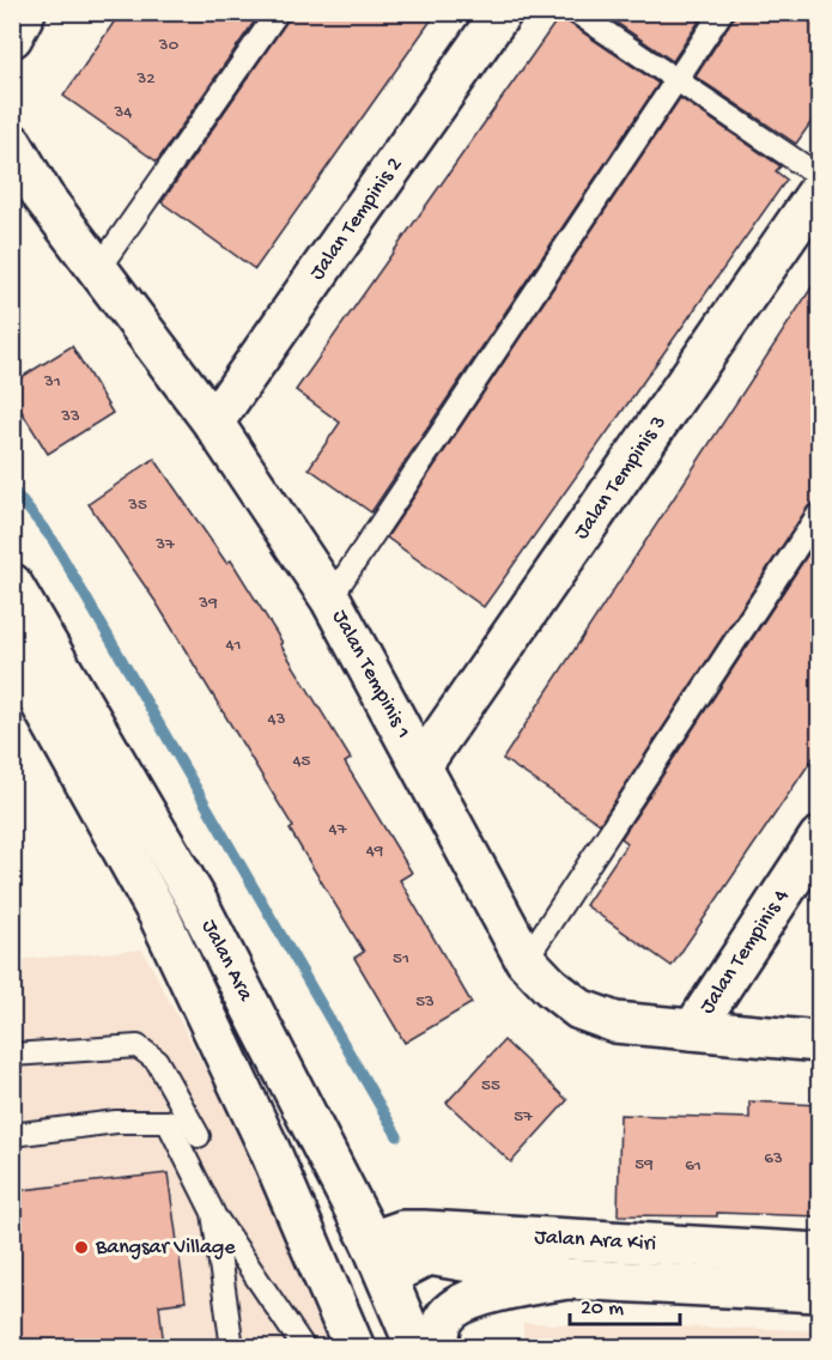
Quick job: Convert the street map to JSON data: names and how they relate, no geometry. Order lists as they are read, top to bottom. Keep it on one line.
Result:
{"streets":{"street":["Jalan Tempinis 2","Jalan Tempinis 3","Jalan Tempinis 1","Jalan Tempinis 4","Jalan Ara","Jalan Ara Kiri"]},"crossings":[["Jalan Tempinis 2","Jalan Tempinis 1"],["Jalan Tempinis 3","Jalan Tempinis 1"],["Jalan Tempinis 1","Jalan Tempinis 4"],["Jalan Ara","Jalan Ara Kiri"]],"places":["Bangsar Village"],"house_numbers":["30","32","34","31","33","35","37","39","41","43","45","47","49","51","53","55","57","63","59","61"],"scale_bar":"20 m"}
